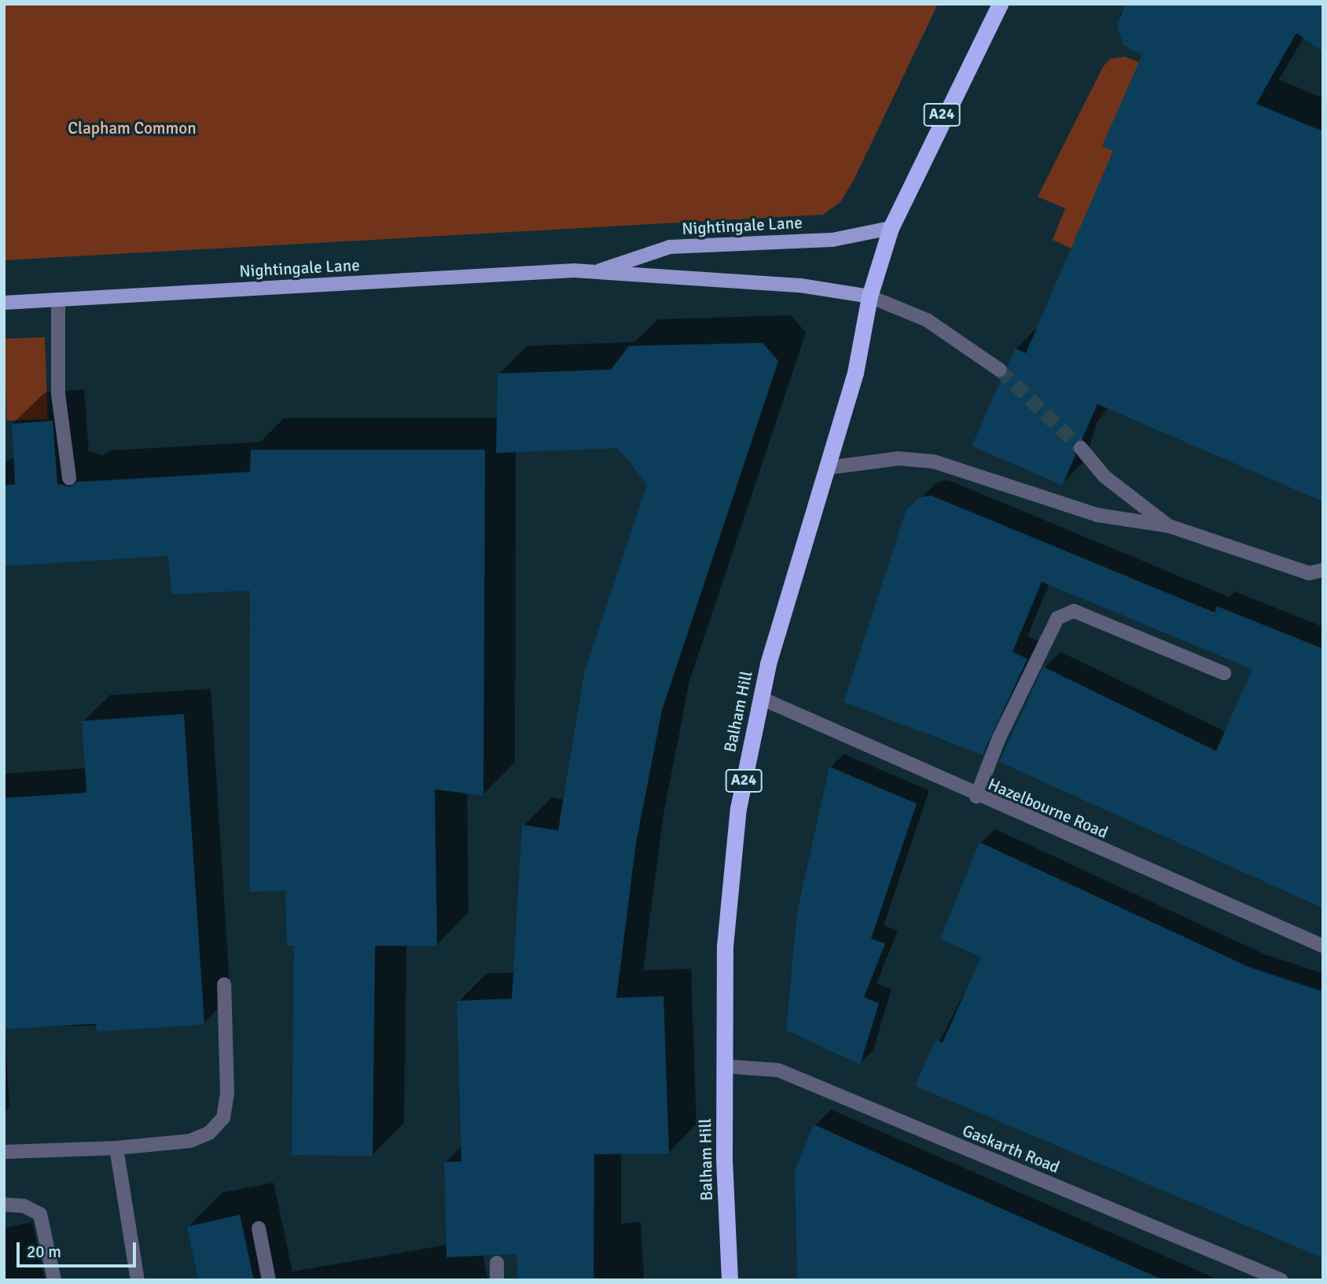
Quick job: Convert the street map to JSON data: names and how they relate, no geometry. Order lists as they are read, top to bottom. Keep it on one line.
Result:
{"streets":{"highway":["A24","Balham Hill"],"main road":["Nightingale Lane"],"street":["Hazelbourne Road","Gaskarth Road"]},"crossings":[["A24","Nightingale Lane"],["A24","Balham Hill"],["Nightingale Lane","Balham Hill"],["Balham Hill","Hazelbourne Road"],["Balham Hill","Gaskarth Road"]],"parks":["Clapham Common"],"scale_bar":"20 m"}
